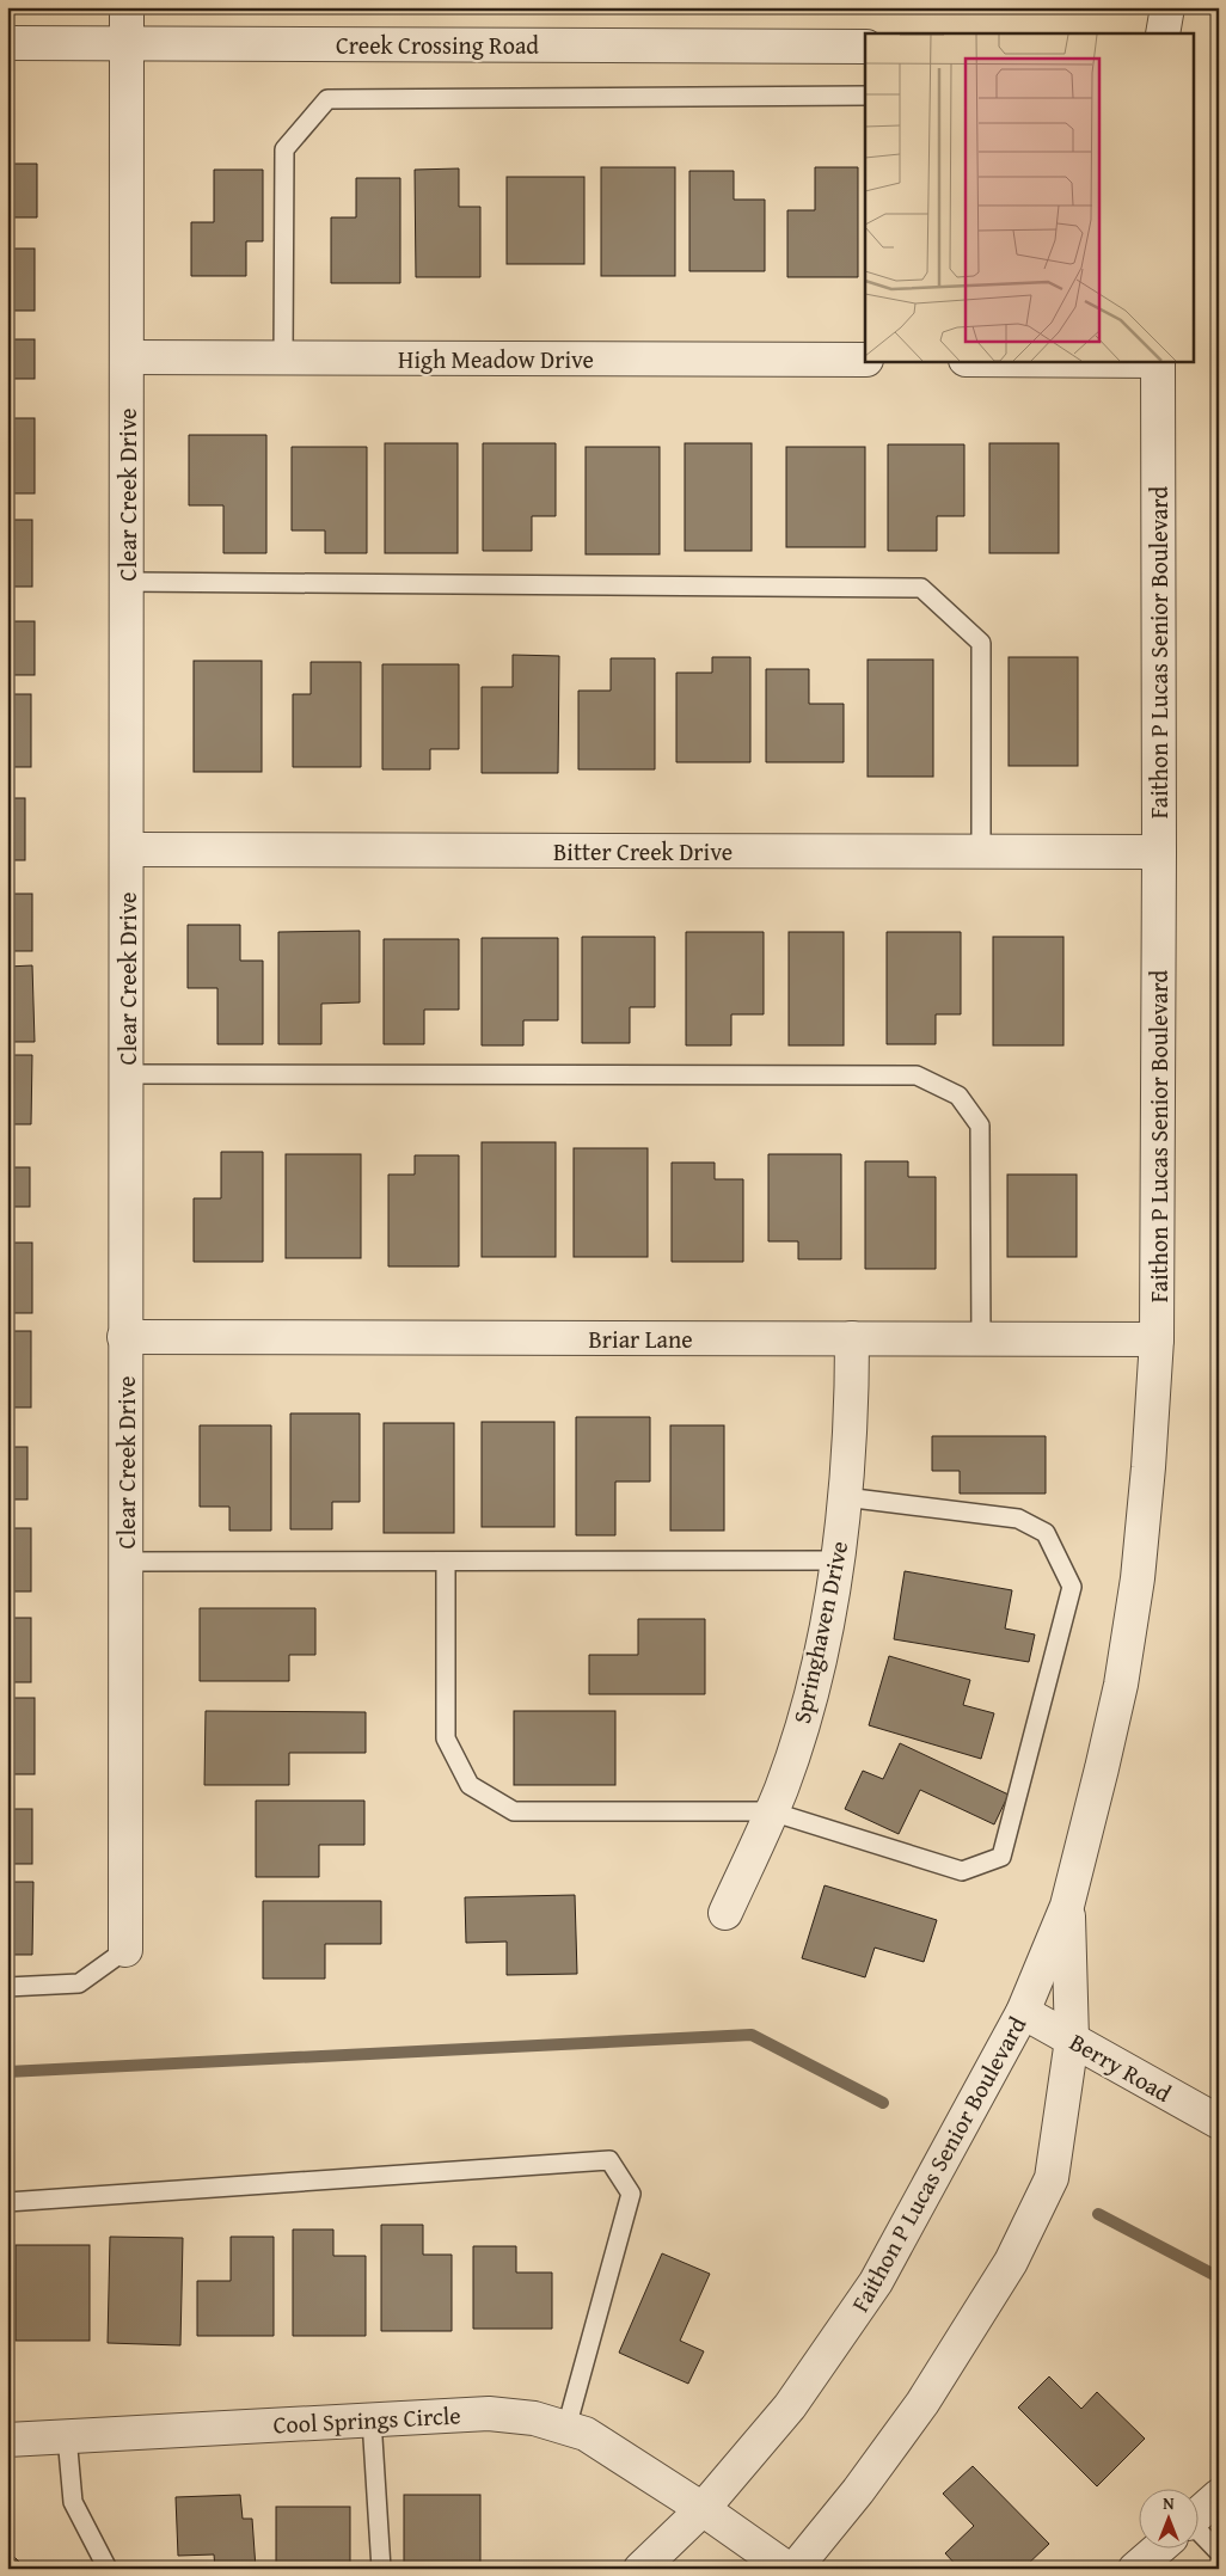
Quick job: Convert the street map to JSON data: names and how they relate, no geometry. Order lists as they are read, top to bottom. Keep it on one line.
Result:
{"streets":{"street":["Creek Crossing Road","High Meadow Drive","Clear Creek Drive","Faithon P Lucas Senior Boulevard","Bitter Creek Drive","Briar Lane","Springhaven Drive","Berry Road","Cool Springs Circle"]},"crossings":[["Creek Crossing Road","Clear Creek Drive"],["High Meadow Drive","Clear Creek Drive"],["Clear Creek Drive","Bitter Creek Drive"],["Clear Creek Drive","Briar Lane"],["Faithon P Lucas Senior Boulevard","Bitter Creek Drive"],["Faithon P Lucas Senior Boulevard","Briar Lane"],["Faithon P Lucas Senior Boulevard","Berry Road"],["Faithon P Lucas Senior Boulevard","Cool Springs Circle"],["Briar Lane","Springhaven Drive"]],"north":"top"}
